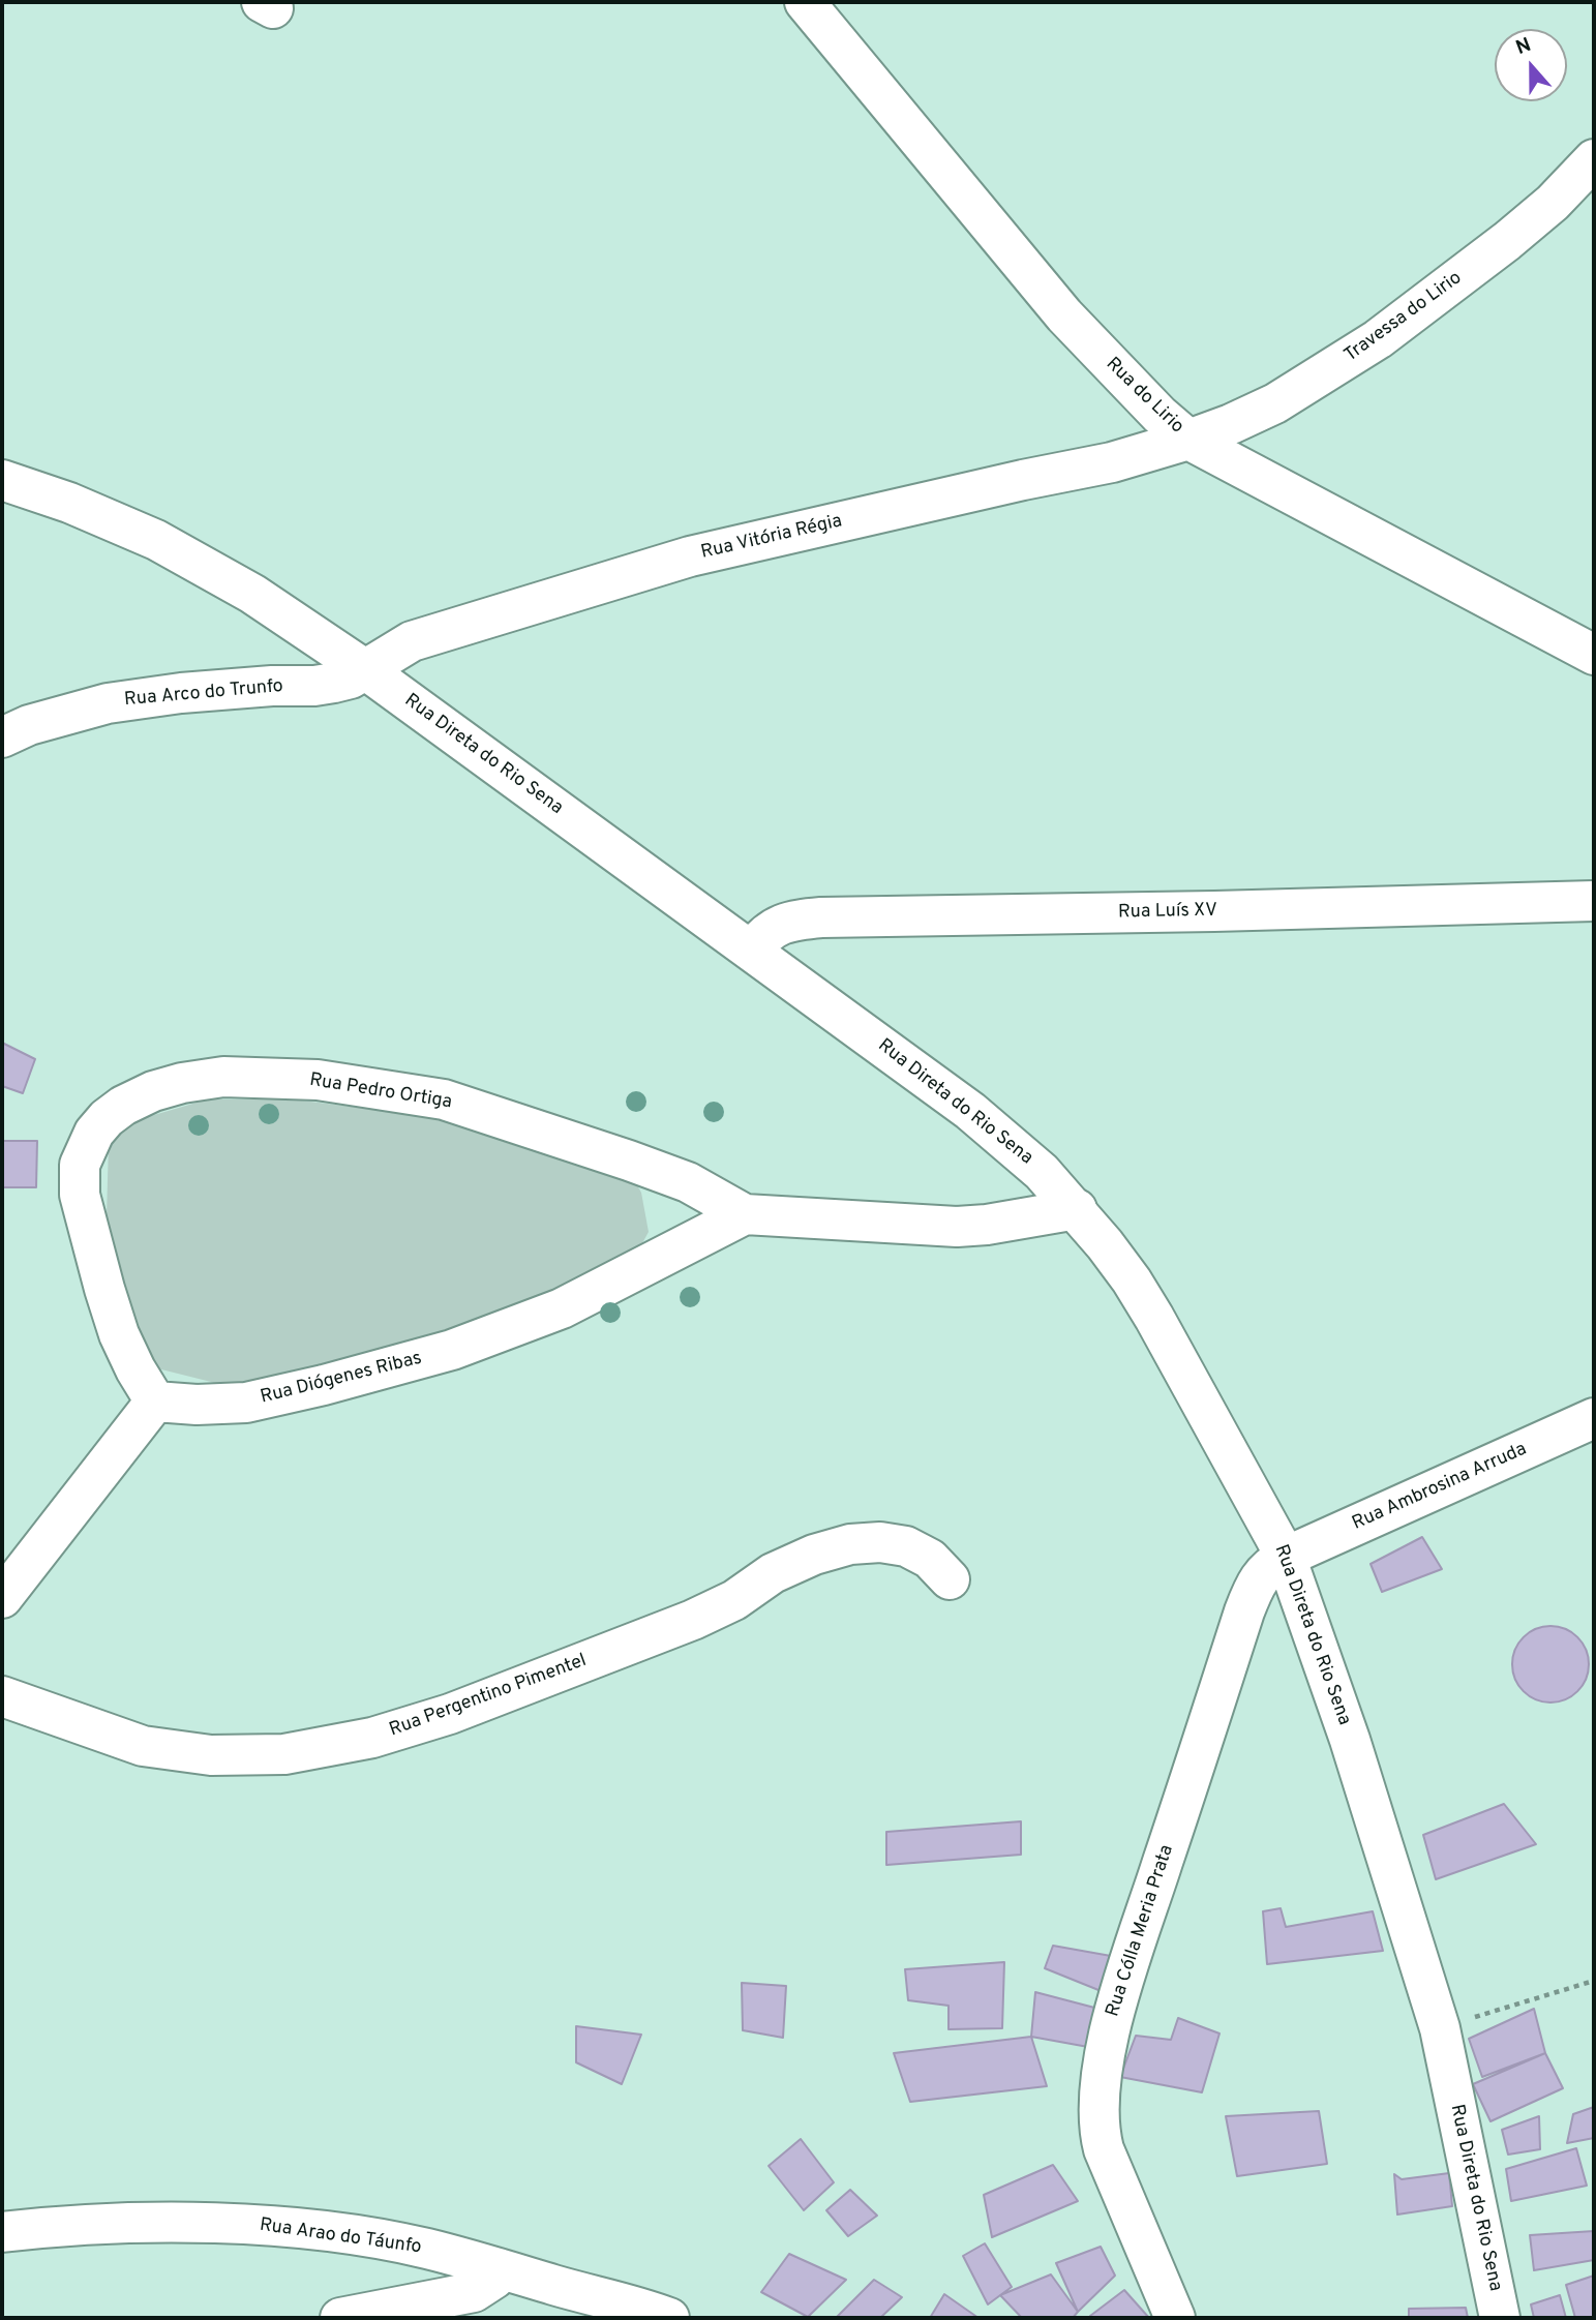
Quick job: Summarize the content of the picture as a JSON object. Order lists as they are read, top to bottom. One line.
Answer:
{"streets":{"street":["Travessa do Lirio","Rua do Lirio","Rua Vitória Régia","Rua Arco do Trunfo","Rua Direta do Rio Sena","Rua Luís XV","Rua Pedro Ortiga","Rua Diógenes Ribas","Rua Ambrosina Arruda","Rua Pergentino Pimentel","Rua Cólla Meria Prata","Rua Arao do Táunfo"]},"crossings":[["Travessa do Lirio","Rua do Lirio"],["Travessa do Lirio","Rua Vitória Régia"],["Rua do Lirio","Rua Vitória Régia"],["Rua Vitória Régia","Rua Arco do Trunfo"],["Rua Vitória Régia","Rua Direta do Rio Sena"],["Rua Arco do Trunfo","Rua Direta do Rio Sena"],["Rua Direta do Rio Sena","Rua Luís XV"],["Rua Direta do Rio Sena","Rua Pedro Ortiga"],["Rua Direta do Rio Sena","Rua Ambrosina Arruda"],["Rua Direta do Rio Sena","Rua Cólla Meria Prata"],["Rua Pedro Ortiga","Rua Diógenes Ribas"],["Rua Ambrosina Arruda","Rua Cólla Meria Prata"]],"north":"top"}
